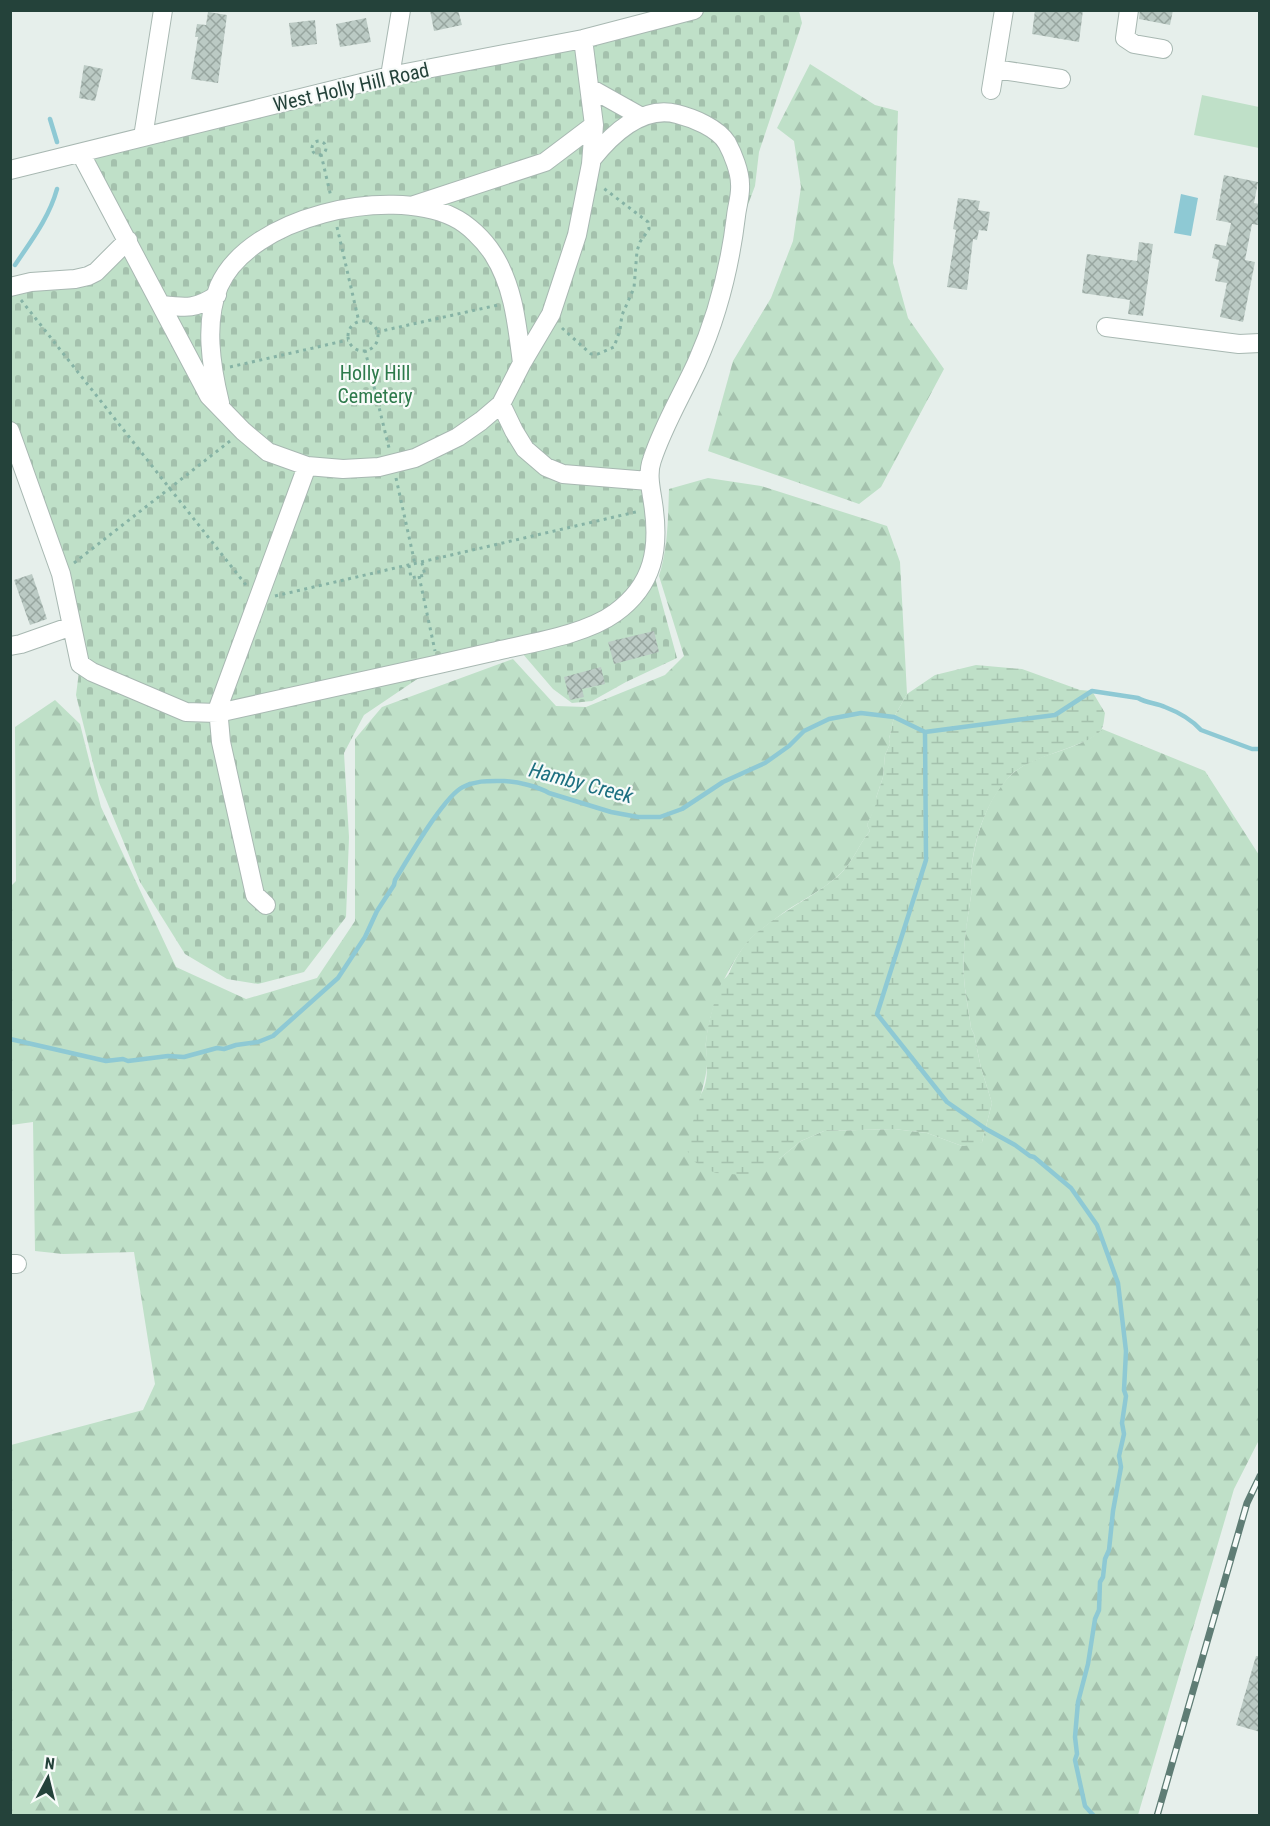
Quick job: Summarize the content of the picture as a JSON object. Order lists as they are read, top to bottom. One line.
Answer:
{"streets":{"street":["West Holly Hill Road"]},"water":["Hamby Creek"],"parks":["Holly Hill Cemetery"],"north":"top"}
